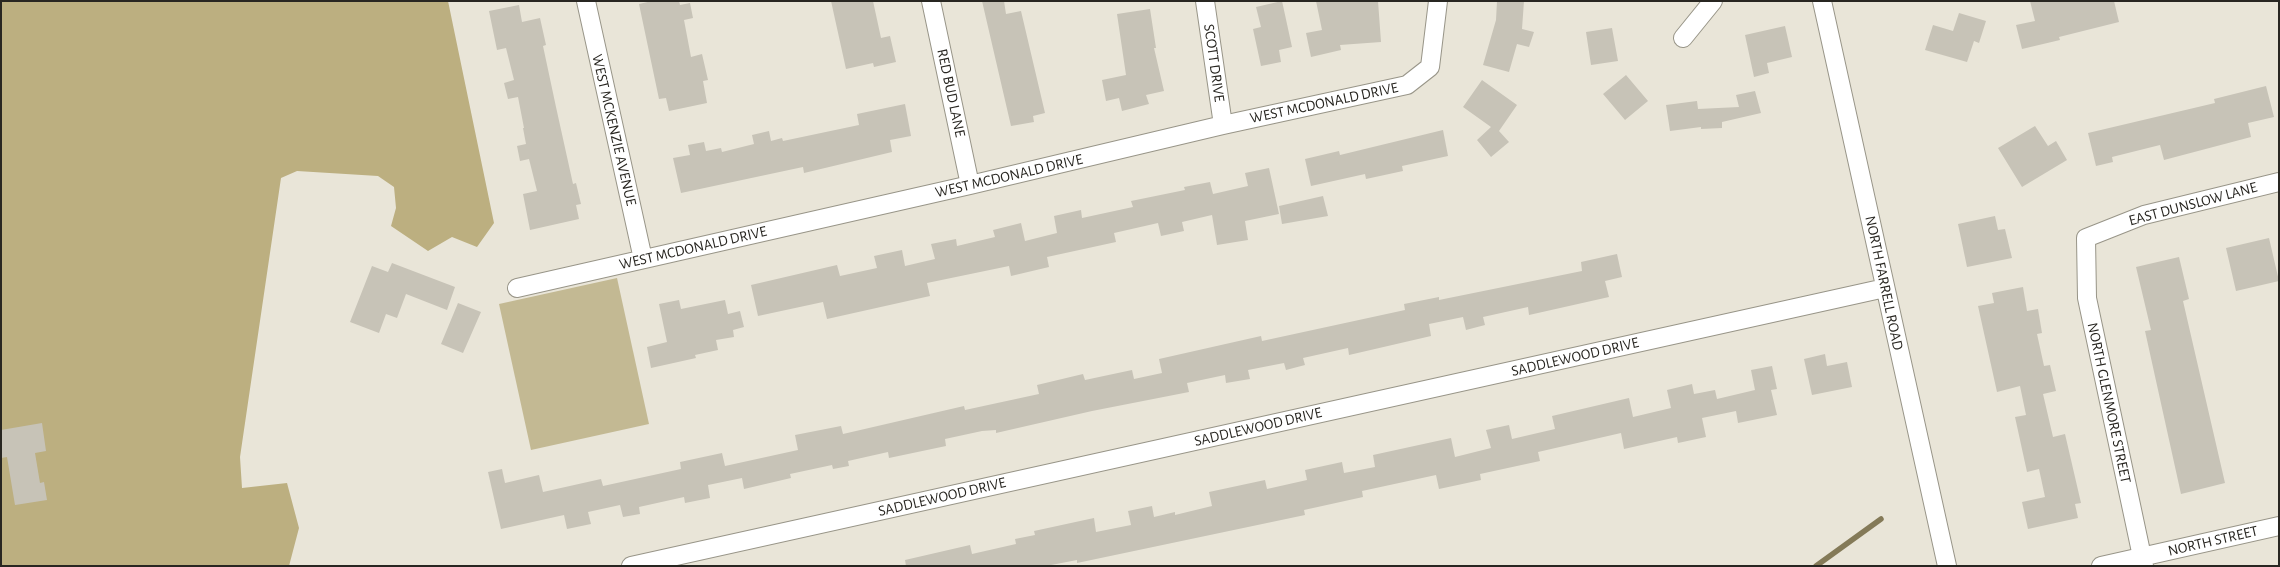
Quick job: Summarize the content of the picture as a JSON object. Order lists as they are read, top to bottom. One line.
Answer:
{"streets":{"street":["SCOTT DRIVE","RED BUD LANE","WEST MCDONALD DRIVE","WEST MCKENZIE AVENUE","EAST DUNSLOW LANE","NORTH FARRELL ROAD","SADDLEWOOD DRIVE","NORTH GLENMORE STREET","NORTH STREET"]},"crossings":[["SCOTT DRIVE","WEST MCDONALD DRIVE"],["RED BUD LANE","WEST MCDONALD DRIVE"],["WEST MCDONALD DRIVE","WEST MCKENZIE AVENUE"],["EAST DUNSLOW LANE","NORTH GLENMORE STREET"],["NORTH FARRELL ROAD","SADDLEWOOD DRIVE"],["NORTH GLENMORE STREET","NORTH STREET"]]}
